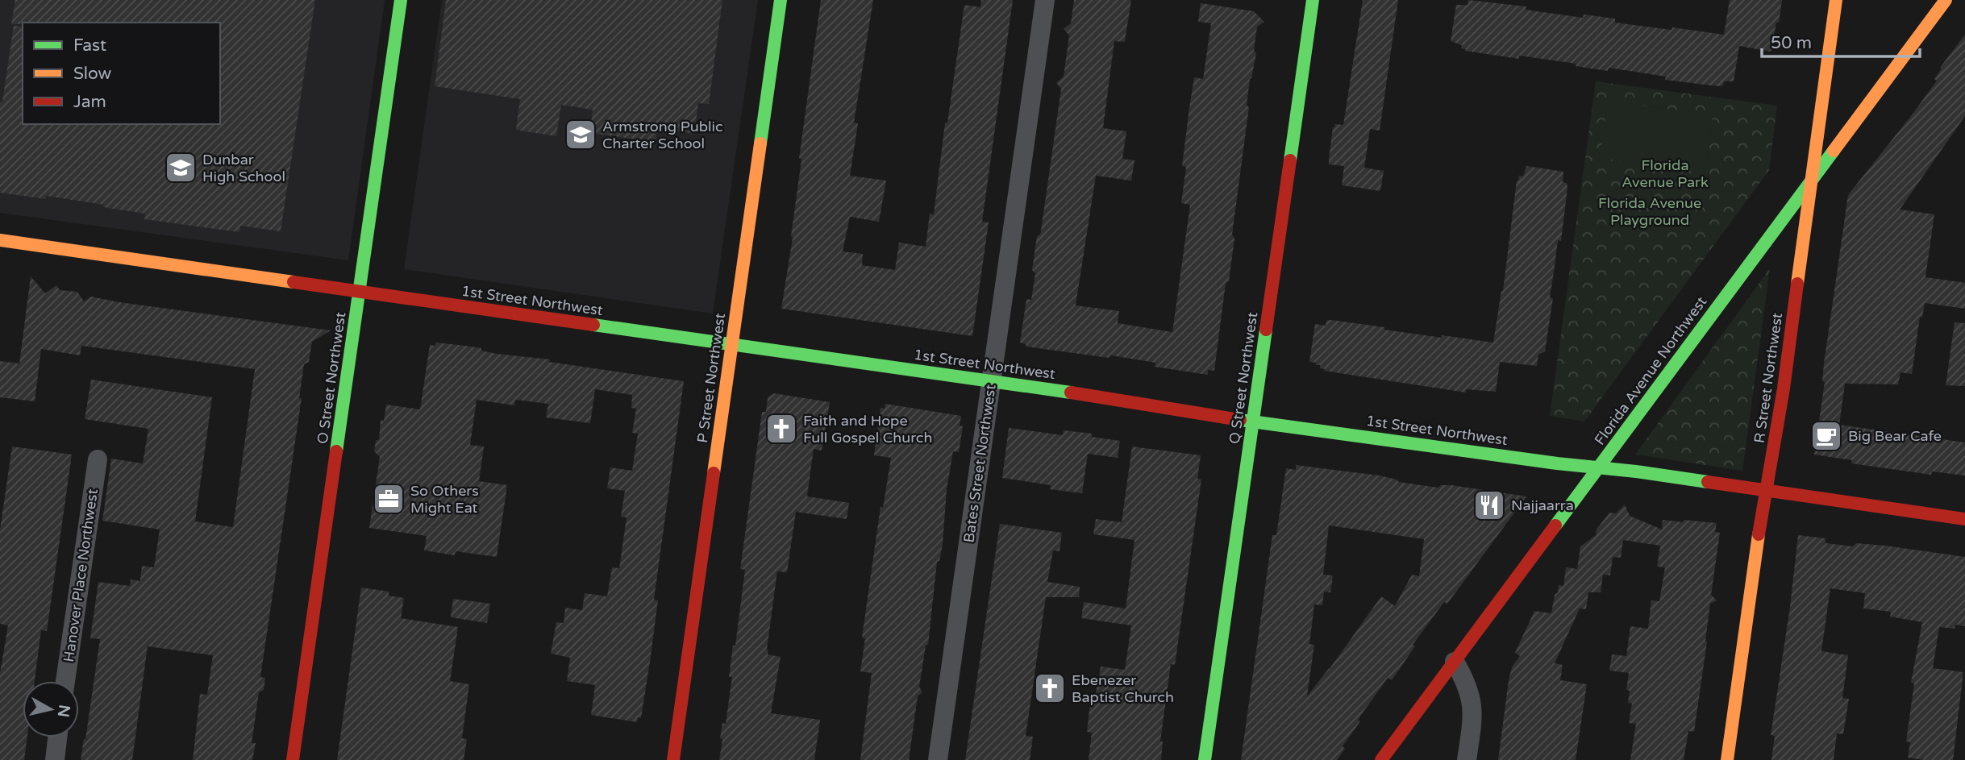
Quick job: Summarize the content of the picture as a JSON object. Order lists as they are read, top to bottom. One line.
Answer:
{"streets":{"street":["1st Street Northwest","Florida Avenue Northwest","O Street Northwest","P Street Northwest","Q Street Northwest","R Street Northwest","Bates Street Northwest","Hanover Place Northwest"]},"crossings":[["1st Street Northwest","Florida Avenue Northwest"],["1st Street Northwest","O Street Northwest"],["1st Street Northwest","P Street Northwest"],["1st Street Northwest","Q Street Northwest"],["1st Street Northwest","R Street Northwest"],["1st Street Northwest","Bates Street Northwest"],["Florida Avenue Northwest","R Street Northwest"]],"parks":["Florida Avenue Park","Florida Avenue Playground"],"places":{"school or university":["Armstrong Public Charter School","Dunbar High School"],"church":["Faith and Hope Full Gospel Church","Ebenezer Baptist Church"],"cafe":["Big Bear Cafe"],"office":["So Others Might Eat"],"restaurant":["Najjaarra"]},"legend":["Fast","Slow","Jam"],"scale_bar":"50 m","north":"right"}
